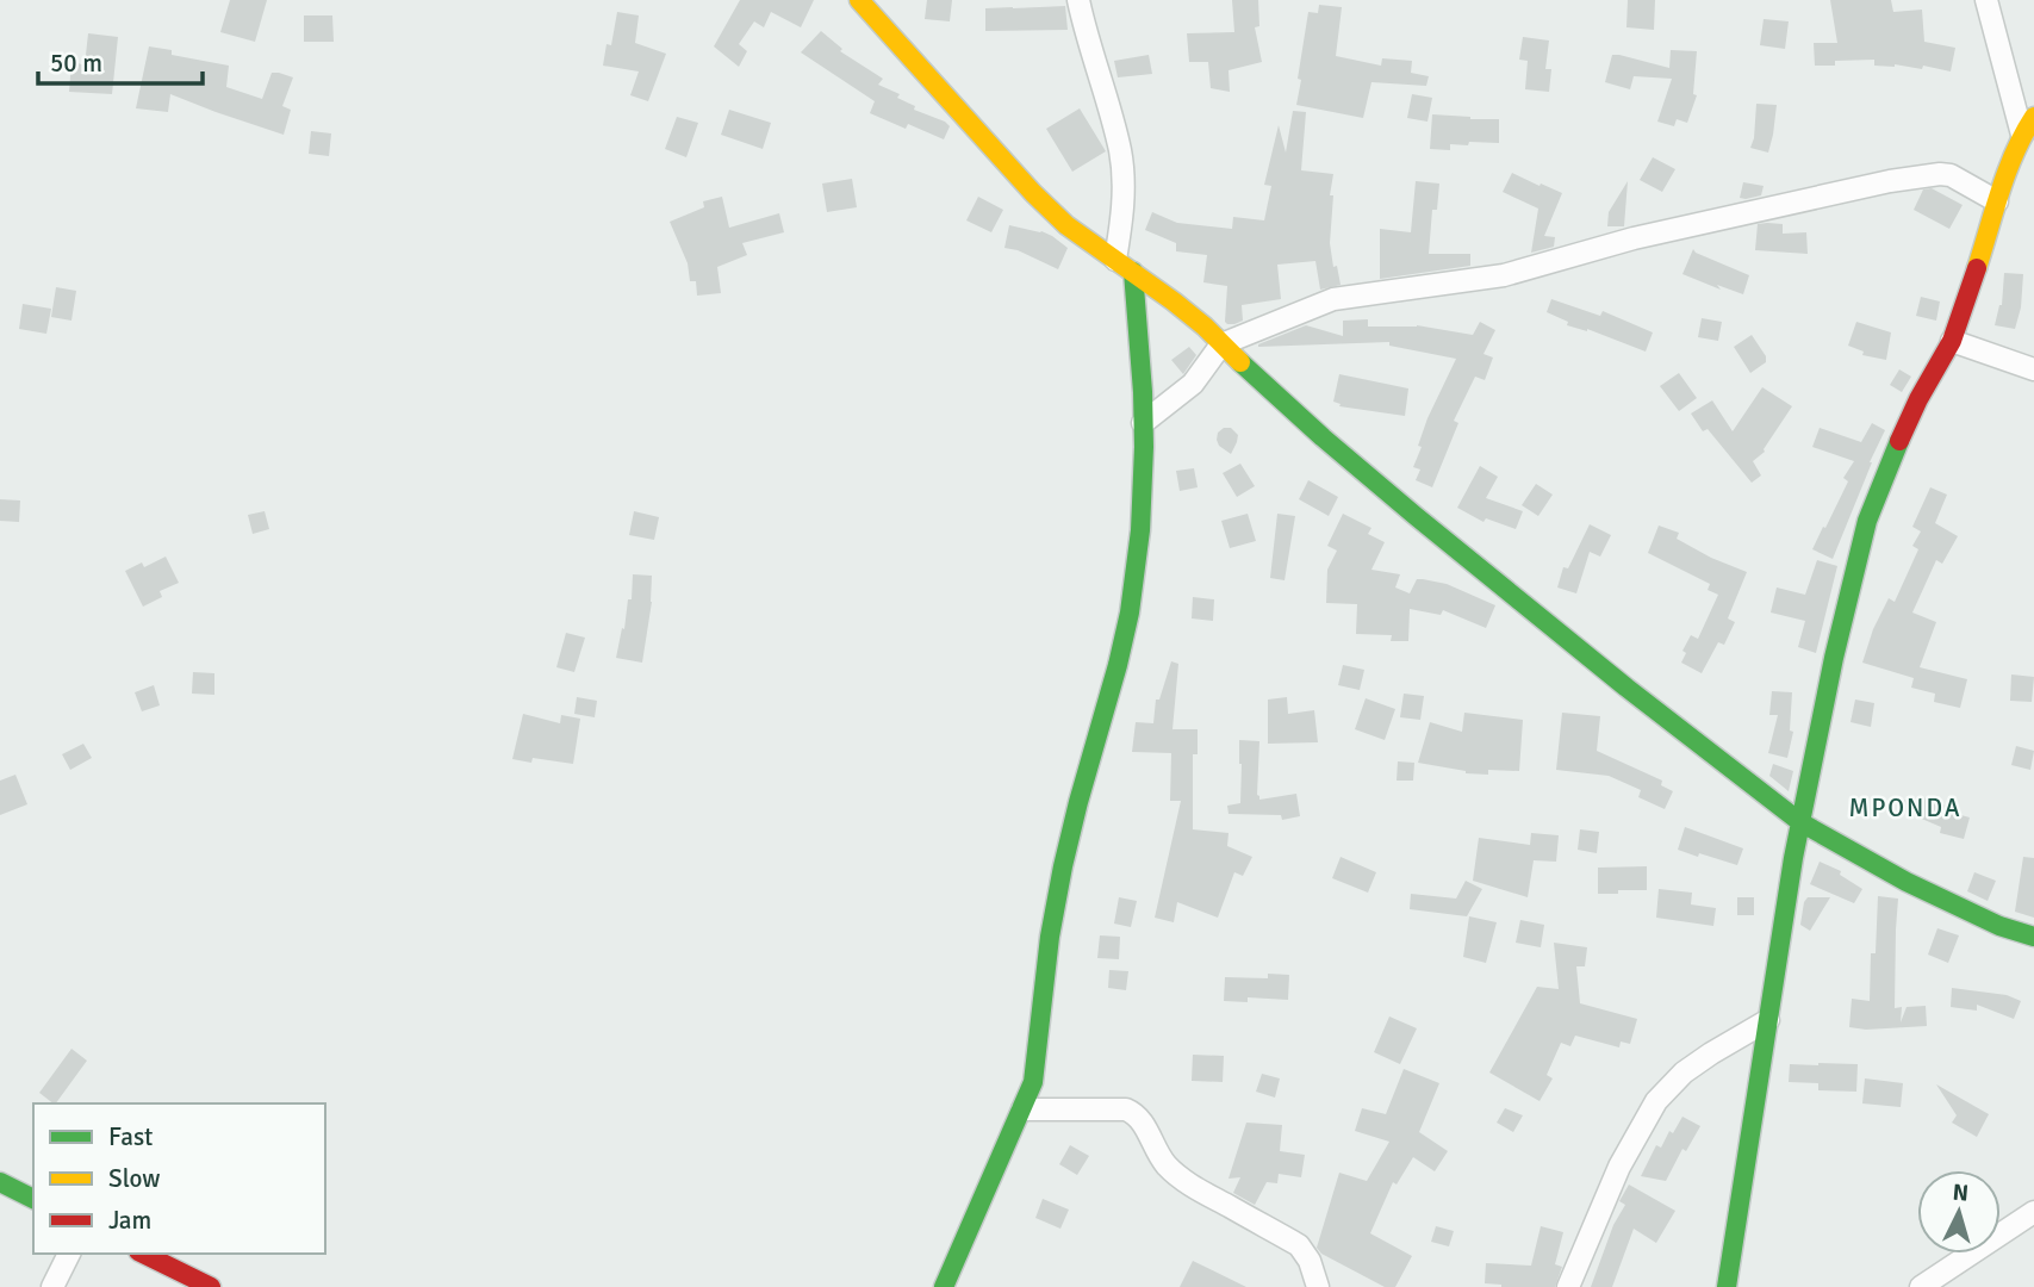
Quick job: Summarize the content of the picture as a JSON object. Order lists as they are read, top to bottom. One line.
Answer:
{"districts":["MPONDA"],"legend":["Fast","Slow","Jam"],"scale_bar":"50 m","north":"top"}
